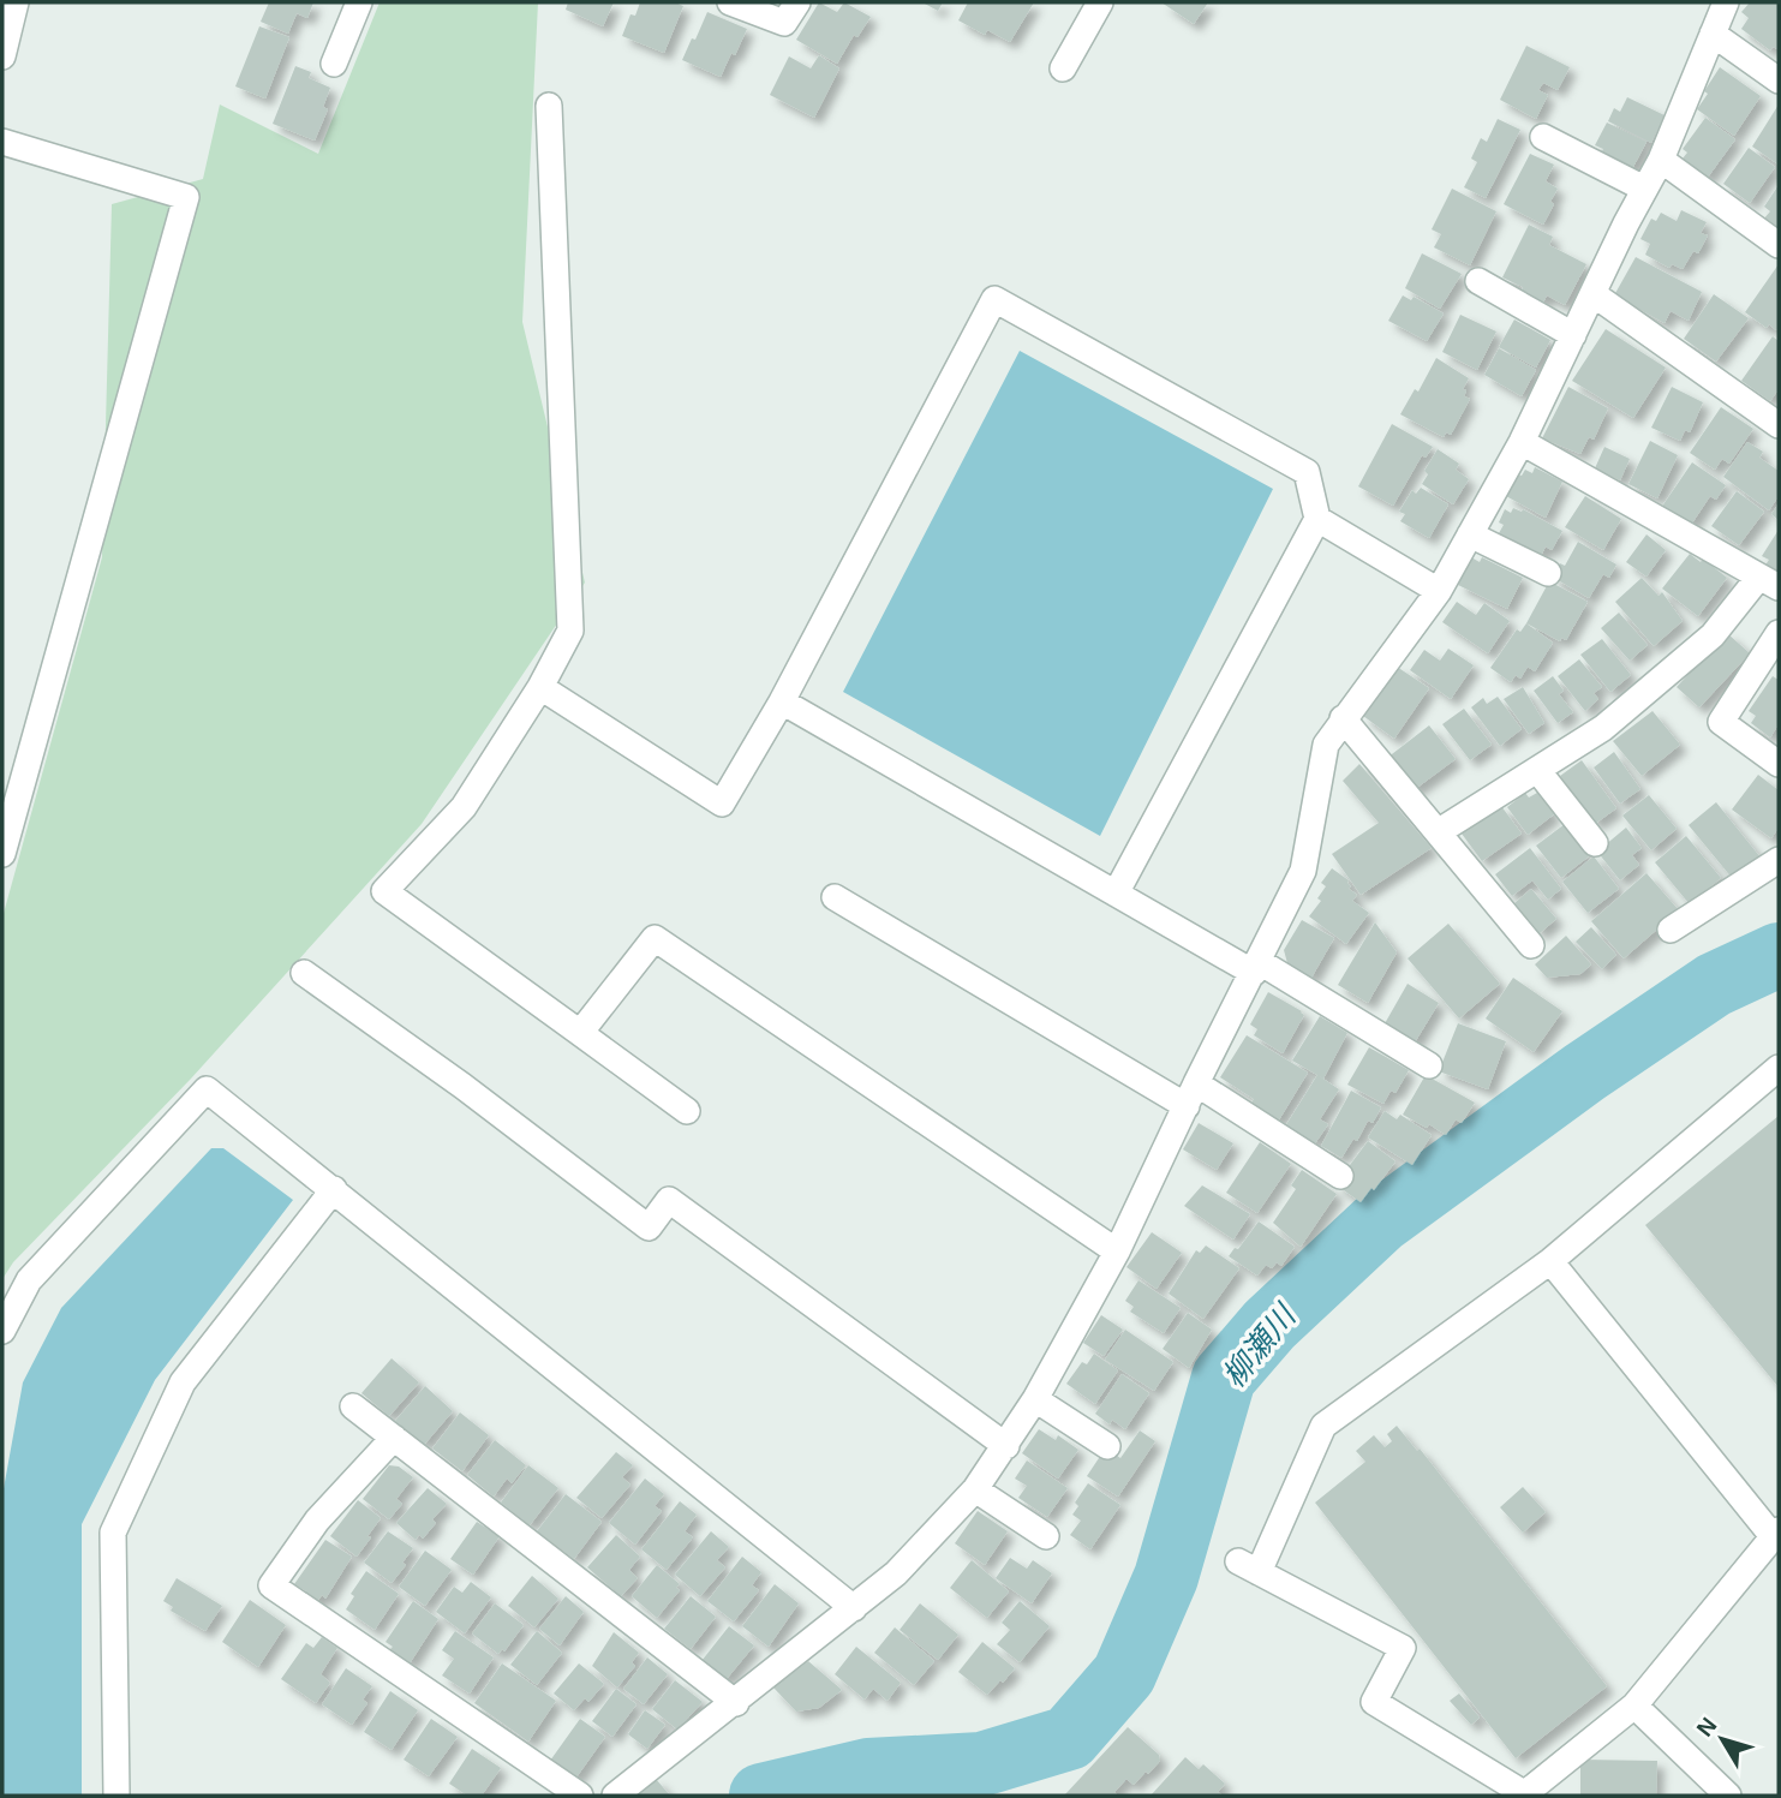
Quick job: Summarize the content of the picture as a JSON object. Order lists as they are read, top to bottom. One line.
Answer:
{"water":["柳瀬川"],"north":"top left"}
